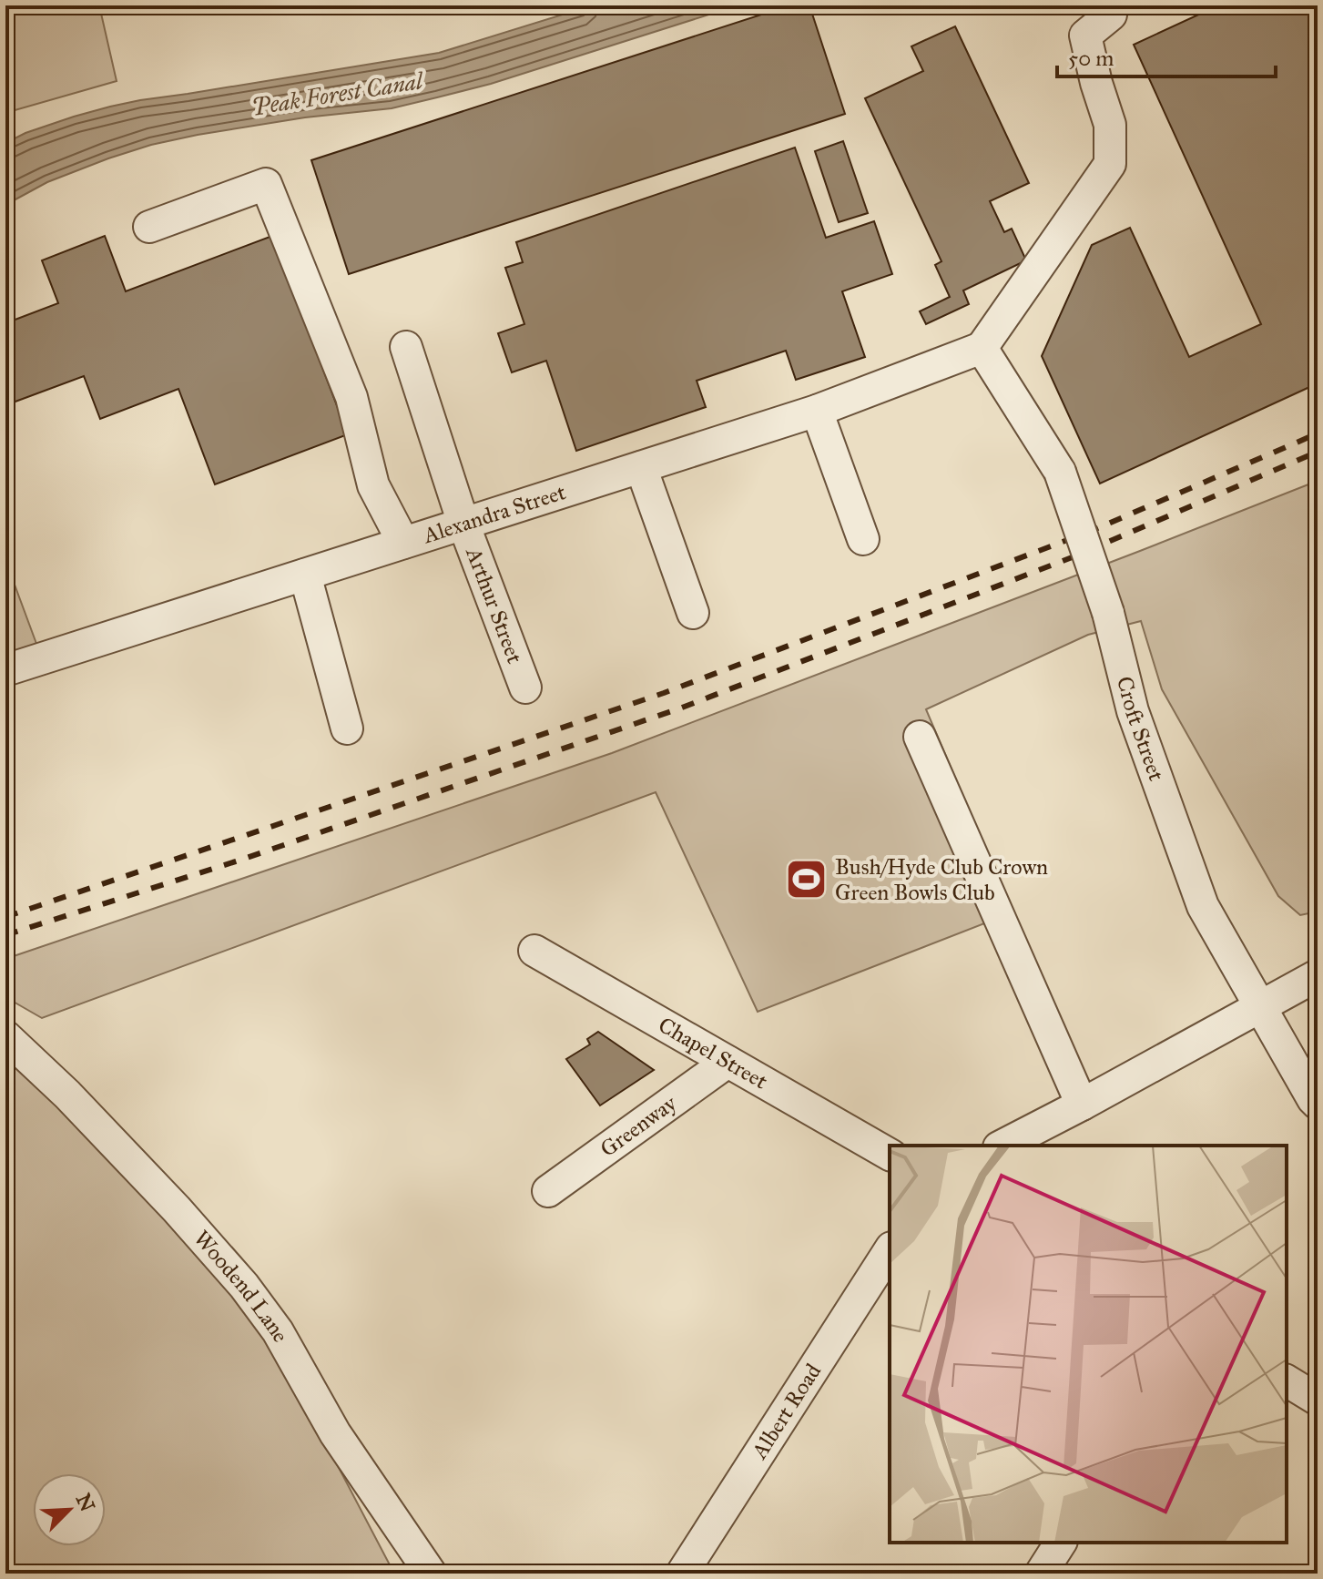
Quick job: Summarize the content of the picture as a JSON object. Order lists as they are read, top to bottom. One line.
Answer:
{"streets":{"street":["Alexandra Street","Arthur Street","Croft Street","Chapel Street","Greenway","Woodend Lane","Albert Road"]},"crossings":[["Alexandra Street","Arthur Street"],["Alexandra Street","Croft Street"],["Chapel Street","Greenway"]],"water":["Peak Forest Canal"],"places":{"sports":["Bush/Hyde Club Crown Green Bowls Club"]},"scale_bar":"50 m","north":"top right"}
